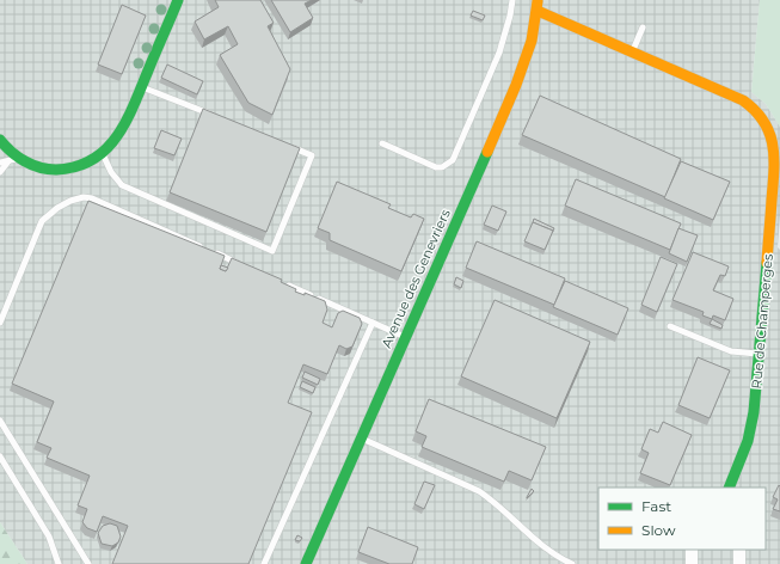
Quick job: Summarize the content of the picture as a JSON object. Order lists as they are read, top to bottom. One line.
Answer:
{"streets":{"street":["Avenue des Genevriers","Rue de Champerges"]},"crossings":[["Avenue des Genevriers","Rue de Champerges"]],"legend":["Fast","Slow"]}
